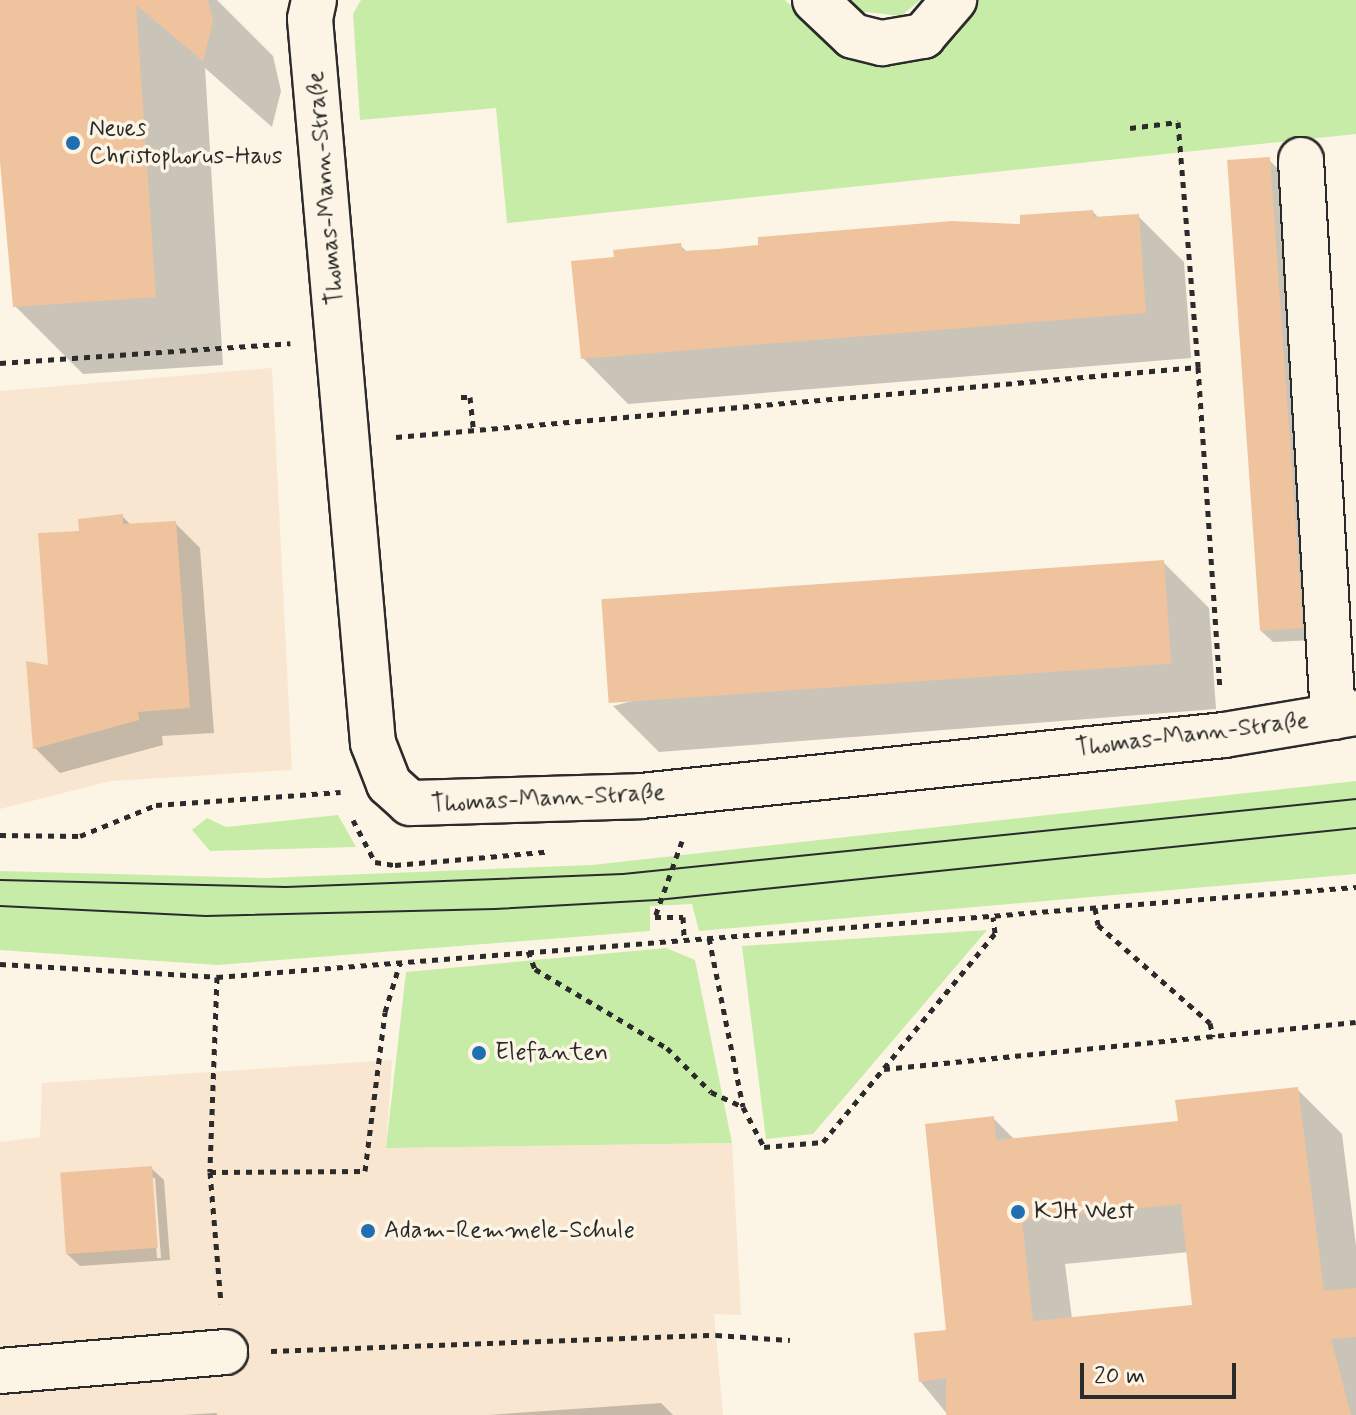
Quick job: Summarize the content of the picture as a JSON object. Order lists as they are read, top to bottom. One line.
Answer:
{"streets":{"street":["Thomas-Mann-Straße"]},"places":["Neues Christophorus-Haus","Elefanten","KJH West","Adam-Remmele-Schule"],"scale_bar":"20 m"}
